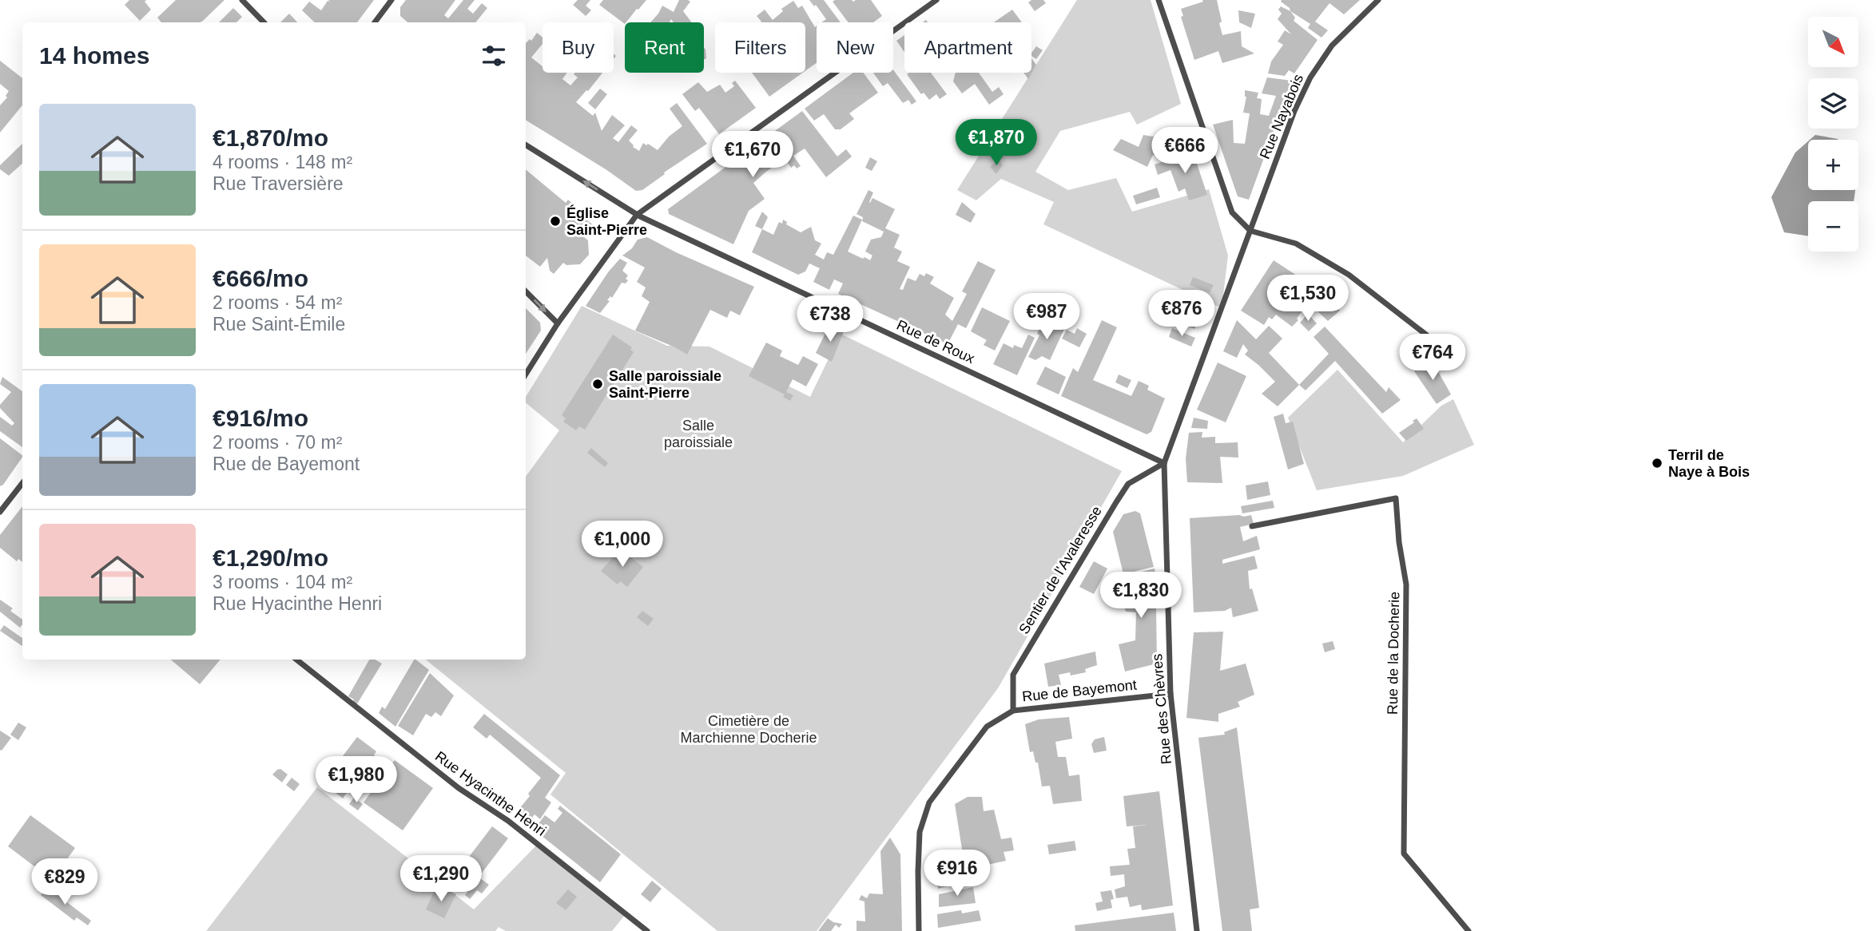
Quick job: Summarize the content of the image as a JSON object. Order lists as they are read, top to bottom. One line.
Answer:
{"streets":{"street":["Rue Nayabois","Rue de Roux","Sentier de l'Avaleresse","Rue de la Docherie","Rue de Bayemont","Rue des Chèvres","Rue Hyacinthe Henri"]},"crossings":[["Rue Nayabois","Rue des Chèvres"],["Rue de Roux","Sentier de l'Avaleresse"],["Rue de Roux","Rue des Chèvres"],["Sentier de l'Avaleresse","Rue de Bayemont"],["Sentier de l'Avaleresse","Rue des Chèvres"],["Rue de Bayemont","Rue des Chèvres"]],"parks":["Salle paroissiale","Cimetière de Marchienne Docherie"],"places":["Église Saint-Pierre","Salle paroissiale Saint-Pierre","Terril de Naye à Bois"],"north":"bottom right","page":{"map_buttons":["+","−"],"chip":["Buy","Rent","Filters","New","Apartment"],"heading":"14 homes","list":[{"name":"€1,870/mo","note":"4 rooms · 148 m² · Rue Traversière"},{"name":"€666/mo","note":"2 rooms · 54 m² · Rue Saint-Émile"},{"name":"€916/mo","note":"2 rooms · 70 m² · Rue de Bayemont"},{"name":"€1,290/mo","note":"3 rooms · 104 m² · Rue Hyacinthe Henri"}],"price":["€1,870","€666","€1,670","€1,530","€876","€987","€738","€764","€1,000","€1,830","€1,980","€916","€1,290","€829"]}}
